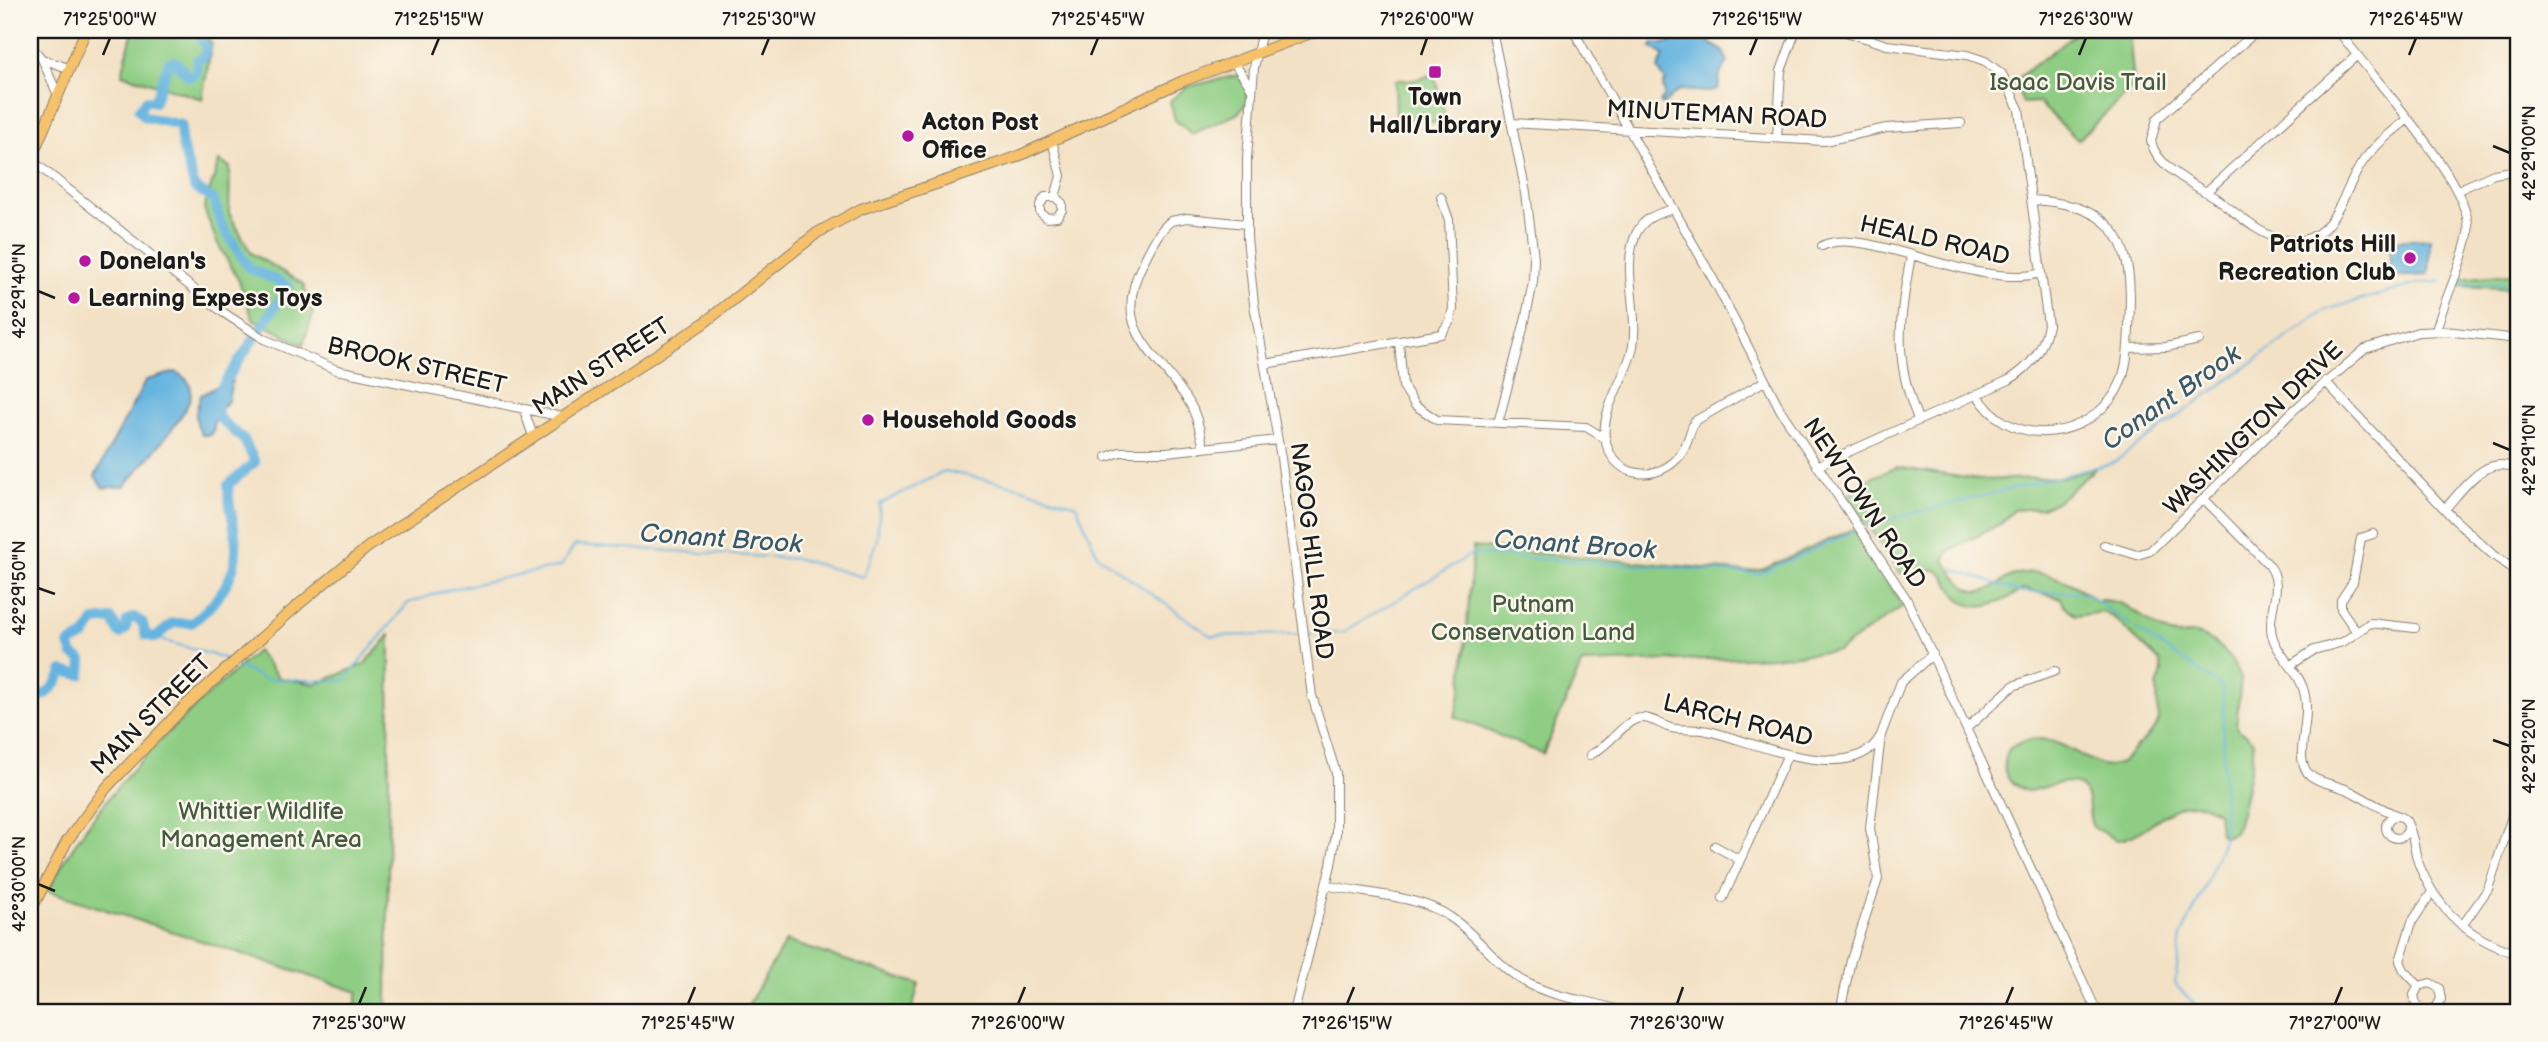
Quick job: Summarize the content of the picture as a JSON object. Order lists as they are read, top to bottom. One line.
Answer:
{"streets":{"main road":["MAIN STREET"],"street":["MINUTEMAN ROAD","HEALD ROAD","BROOK STREET","WASHINGTON DRIVE","NEWTOWN ROAD","NAGOG HILL ROAD","LARCH ROAD"]},"crossings":[["MINUTEMAN ROAD","NEWTOWN ROAD"],["BROOK STREET","MAIN STREET"],["MAIN STREET","NAGOG HILL ROAD"]],"water":["Conant Brook"],"parks":["Isaac Davis Trail","Putnam Conservation Land","Whittier Wildlife Management Area"],"places":{"transit":["Town Hall/Library"],"other":["Acton Post Office","Patriots Hill Recreation Club","Donelan's","Learning Expess Toys","Household Goods"]},"coordinates":["71°25'00\"W","71°25'15\"W","71°25'30\"W","71°25'45\"W","71°26'00\"W","71°26'15\"W","71°26'30\"W","71°26'45\"W","42°29'00\"N","42°29'40\"N","42°29'10\"N","42°29'50\"N","42°29'20\"N","42°30'00\"N","71°27'00\"W"]}
